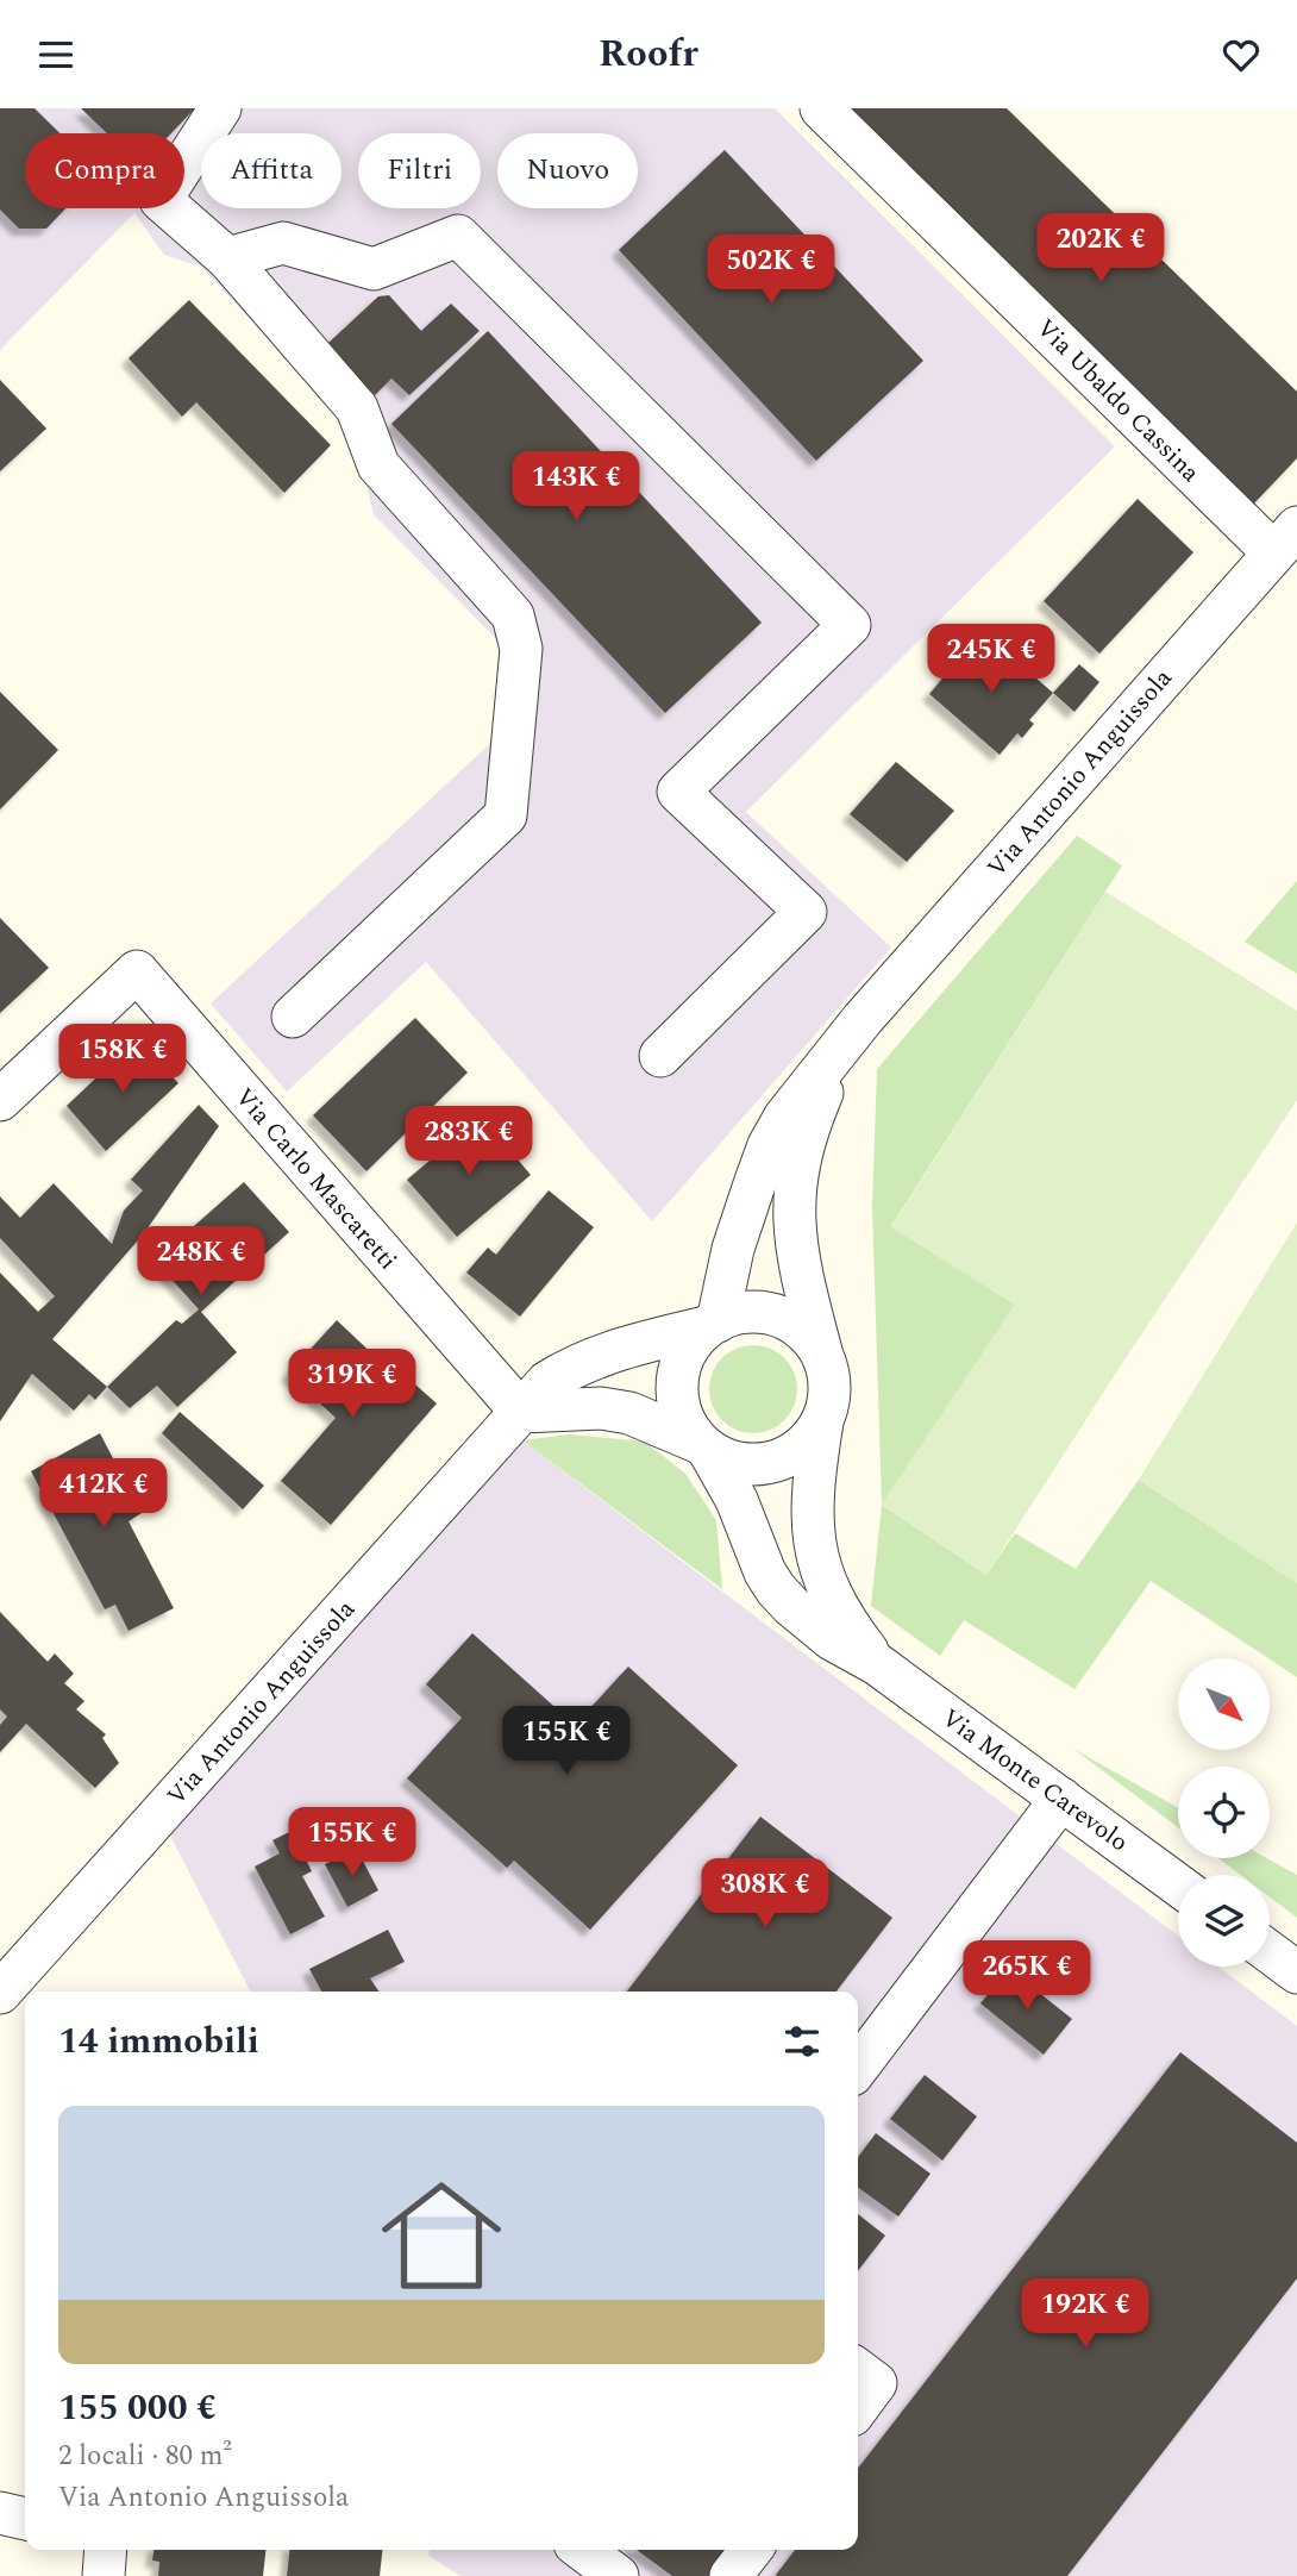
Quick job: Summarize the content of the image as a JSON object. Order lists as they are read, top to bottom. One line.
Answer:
{"streets":{"street":["Via Ubaldo Cassina","Via Antonio Anguissola","Via Carlo Mascaretti","Via Monte Carevolo"]},"crossings":[["Via Ubaldo Cassina","Via Antonio Anguissola"],["Via Antonio Anguissola","Via Carlo Mascaretti"],["Via Antonio Anguissola","Via Monte Carevolo"]],"north":"bottom right","page":{"header":"Roofr","chip":["Compra","Affitta","Filtri","Nuovo"],"price":["202K €","502K €","143K €","245K €","158K €","283K €","248K €","319K €","412K €","155K €","155K €","308K €","265K €","192K €"],"heading":"14 immobili","list":[{"name":"155 000 €","note":"2 locali · 80 m² · Via Antonio Anguissola"}]}}
